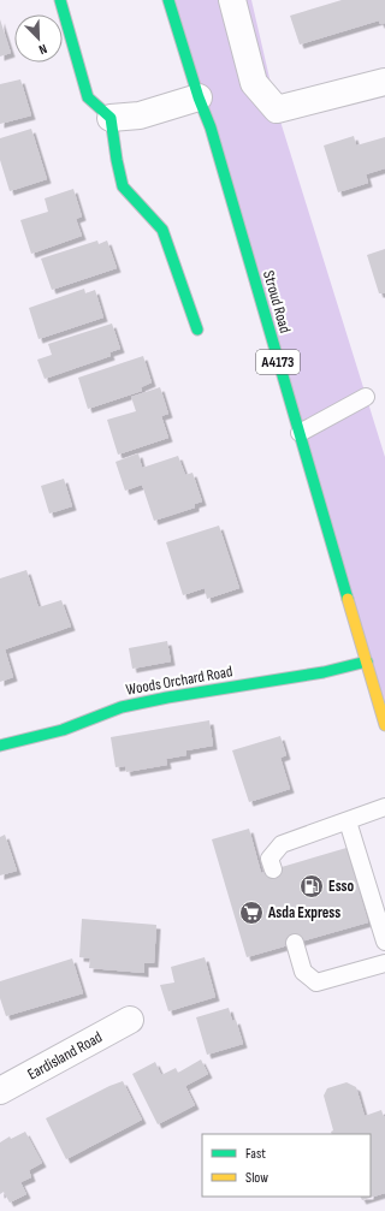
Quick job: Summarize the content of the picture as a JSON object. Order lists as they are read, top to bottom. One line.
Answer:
{"streets":{"main road":["Stroud Road","A4173","Woods Orchard Road"],"street":["Eardisland Road"]},"crossings":[["Stroud Road","Woods Orchard Road"]],"places":{"fuel station":["Esso"],"supermarket":["Asda Express"]},"legend":["Fast","Slow"],"north":"bottom right"}
